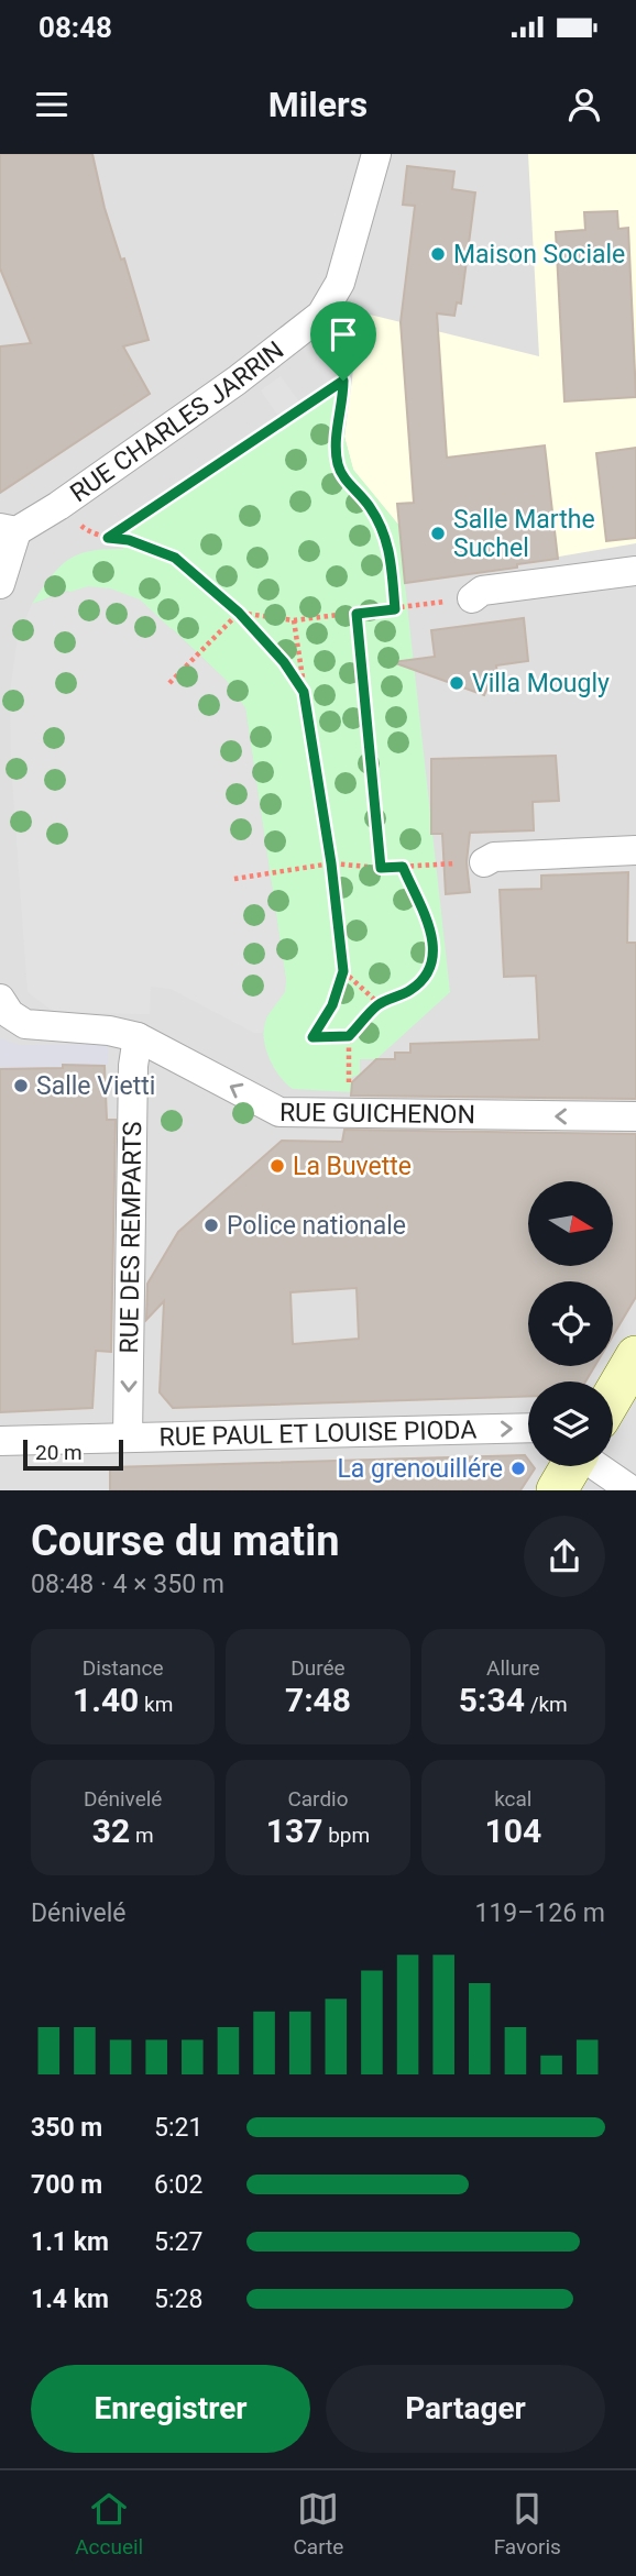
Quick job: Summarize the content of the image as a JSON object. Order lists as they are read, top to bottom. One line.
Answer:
{"streets":{"street":["RUE CHARLES JARRIN","RUE GUICHENON","RUE DES REMPARTS","RUE PAUL ET LOUISE PIODA"]},"crossings":[["RUE GUICHENON","RUE DES REMPARTS"],["RUE DES REMPARTS","RUE PAUL ET LOUISE PIODA"]],"one_way":["RUE GUICHENON","RUE DES REMPARTS","RUE PAUL ET LOUISE PIODA"],"places":["Maison Sociale","Salle Marthe Suchel","Villa Mougly","Salle Vietti","La Buvette","Police nationale","La grenouillére"],"scale_bar":"20 m","north":"right","page":{"status":"08:48","header":"Milers","scale":"20 m","heading":["Course du matin","08:48 · 4 × 350 m"],"stats":[["Distance","1.40 km"],["Durée","7:48"],["Allure","5:34 /km"],["Dénivelé","32 m"],["Cardio","137 bpm"],["kcal","104"]],"chart":["Dénivelé","119–126 m"],"list":[{"name":"350 m","note":"5:21"},{"name":"700 m","note":"6:02"},{"name":"1.1 km","note":"5:27"},{"name":"1.4 km","note":"5:28"}],"buttons":["Enregistrer","Partager"],"tabs":["Accueil","Carte","Favoris"]}}
